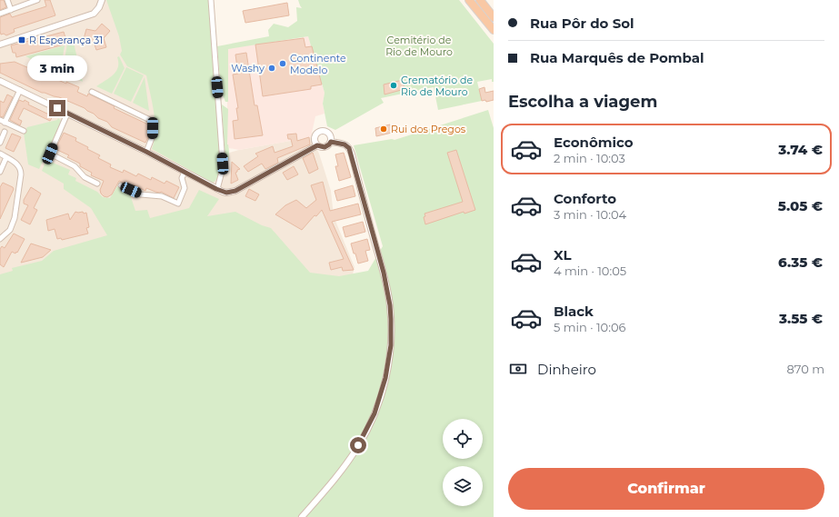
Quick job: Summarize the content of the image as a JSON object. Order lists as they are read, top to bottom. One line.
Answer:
{"parks":["Cemitério de Rio de Mouro"],"places":{"transit":["R Esperança 31"],"other":["Continente Modelo","Washy","Crematório de Rio de Mouro","Rui dos Pregos"]},"page":{"banner":["Rua Pôr do Sol","Rua Marquês de Pombal"],"bubble":"3 min","heading":"Escolha a viagem","list":[{"name":"Econômico","note":"2 min · 10:03","value":"3.74 €"},{"name":"Conforto","note":"3 min · 10:04","value":"5.05 €"},{"name":"XL","note":"4 min · 10:05","value":"6.35 €"},{"name":"Black","note":"5 min · 10:06","value":"3.55 €"}],"pay":["Dinheiro","870 m"],"buttons":"Confirmar"}}
